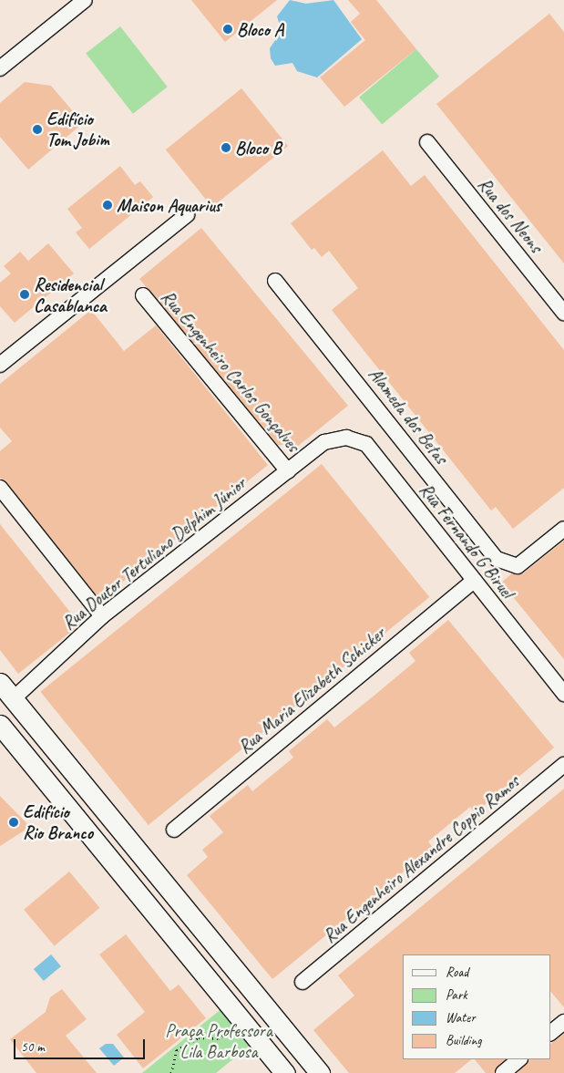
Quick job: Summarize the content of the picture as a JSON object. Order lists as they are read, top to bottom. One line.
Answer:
{"streets":{"street":["Rua dos Neons","Rua Engenheiro Carlos Gonçalves","Alameda dos Betas","Rua Fernando G Biruel","Rua Doutor Tertuliano Delphim Júnior","Rua Maria Elizabeth Schicker","Rua Engenheiro Alexandre Coppio Ramos"]},"crossings":[["Rua Engenheiro Carlos Gonçalves","Rua Doutor Tertuliano Delphim Júnior"],["Rua Fernando G Biruel","Rua Doutor Tertuliano Delphim Júnior"],["Rua Fernando G Biruel","Rua Maria Elizabeth Schicker"]],"parks":["Praça Professora Lila Barbosa"],"places":["Bloco A","Edifício Tom Jobim","Bloco B","Maison Aquarius","Residencial Casablanca","Edifício Rio Branco"],"legend":["Road","Park","Water","Building"],"scale_bar":"50 m"}
